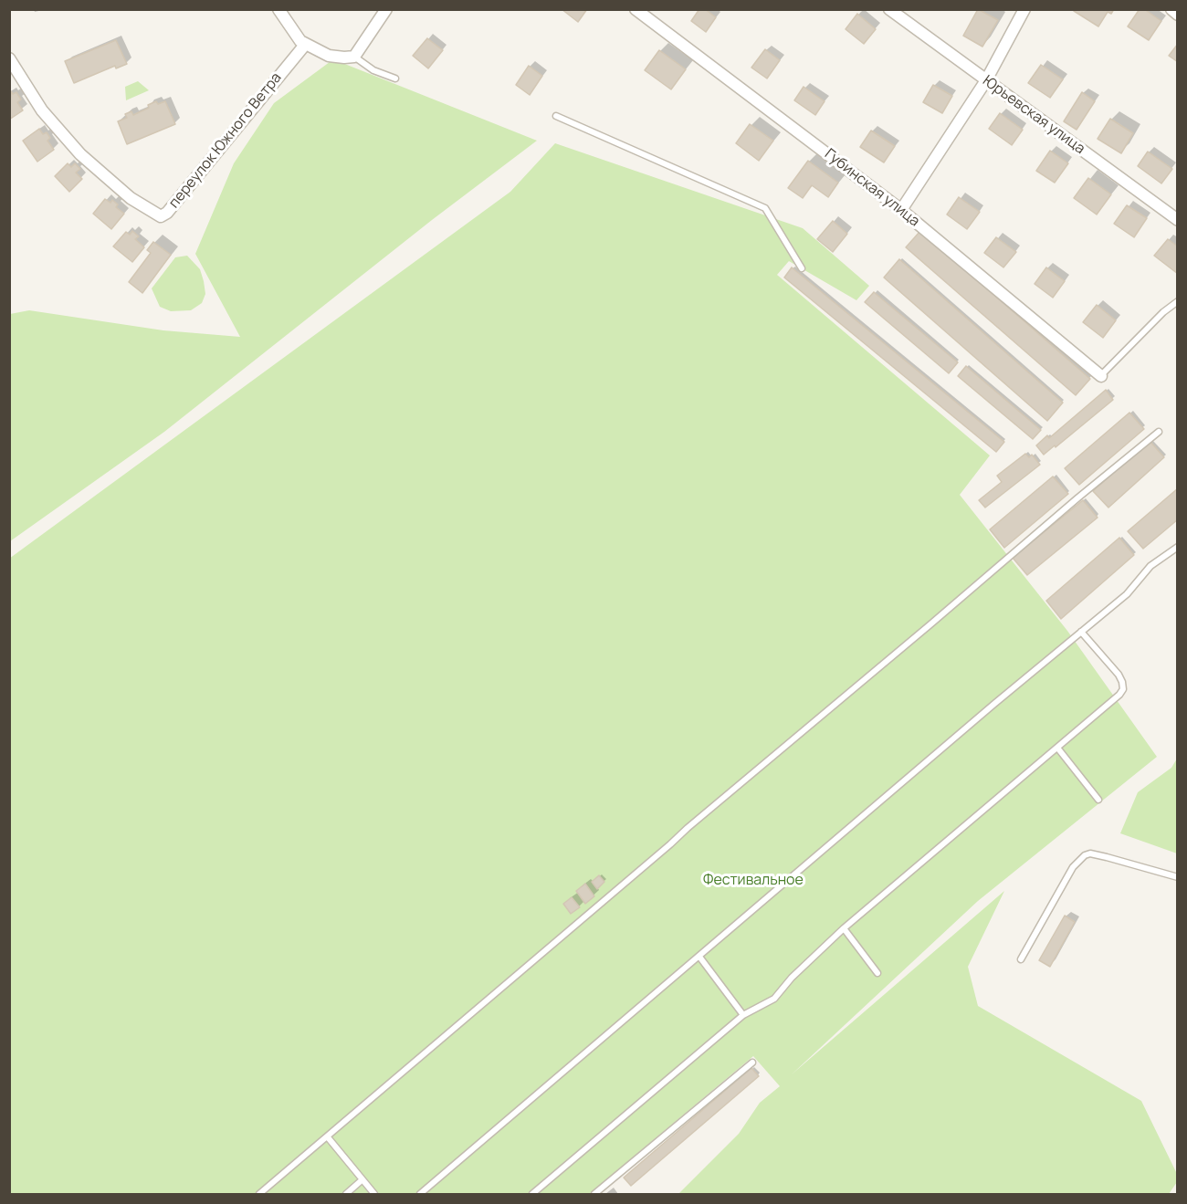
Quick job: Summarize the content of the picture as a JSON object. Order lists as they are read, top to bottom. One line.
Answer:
{"streets":{"street":["Юрьевская улица","переулок Южного Ветра","Губинская улица"]},"parks":["Фестивальное"]}
